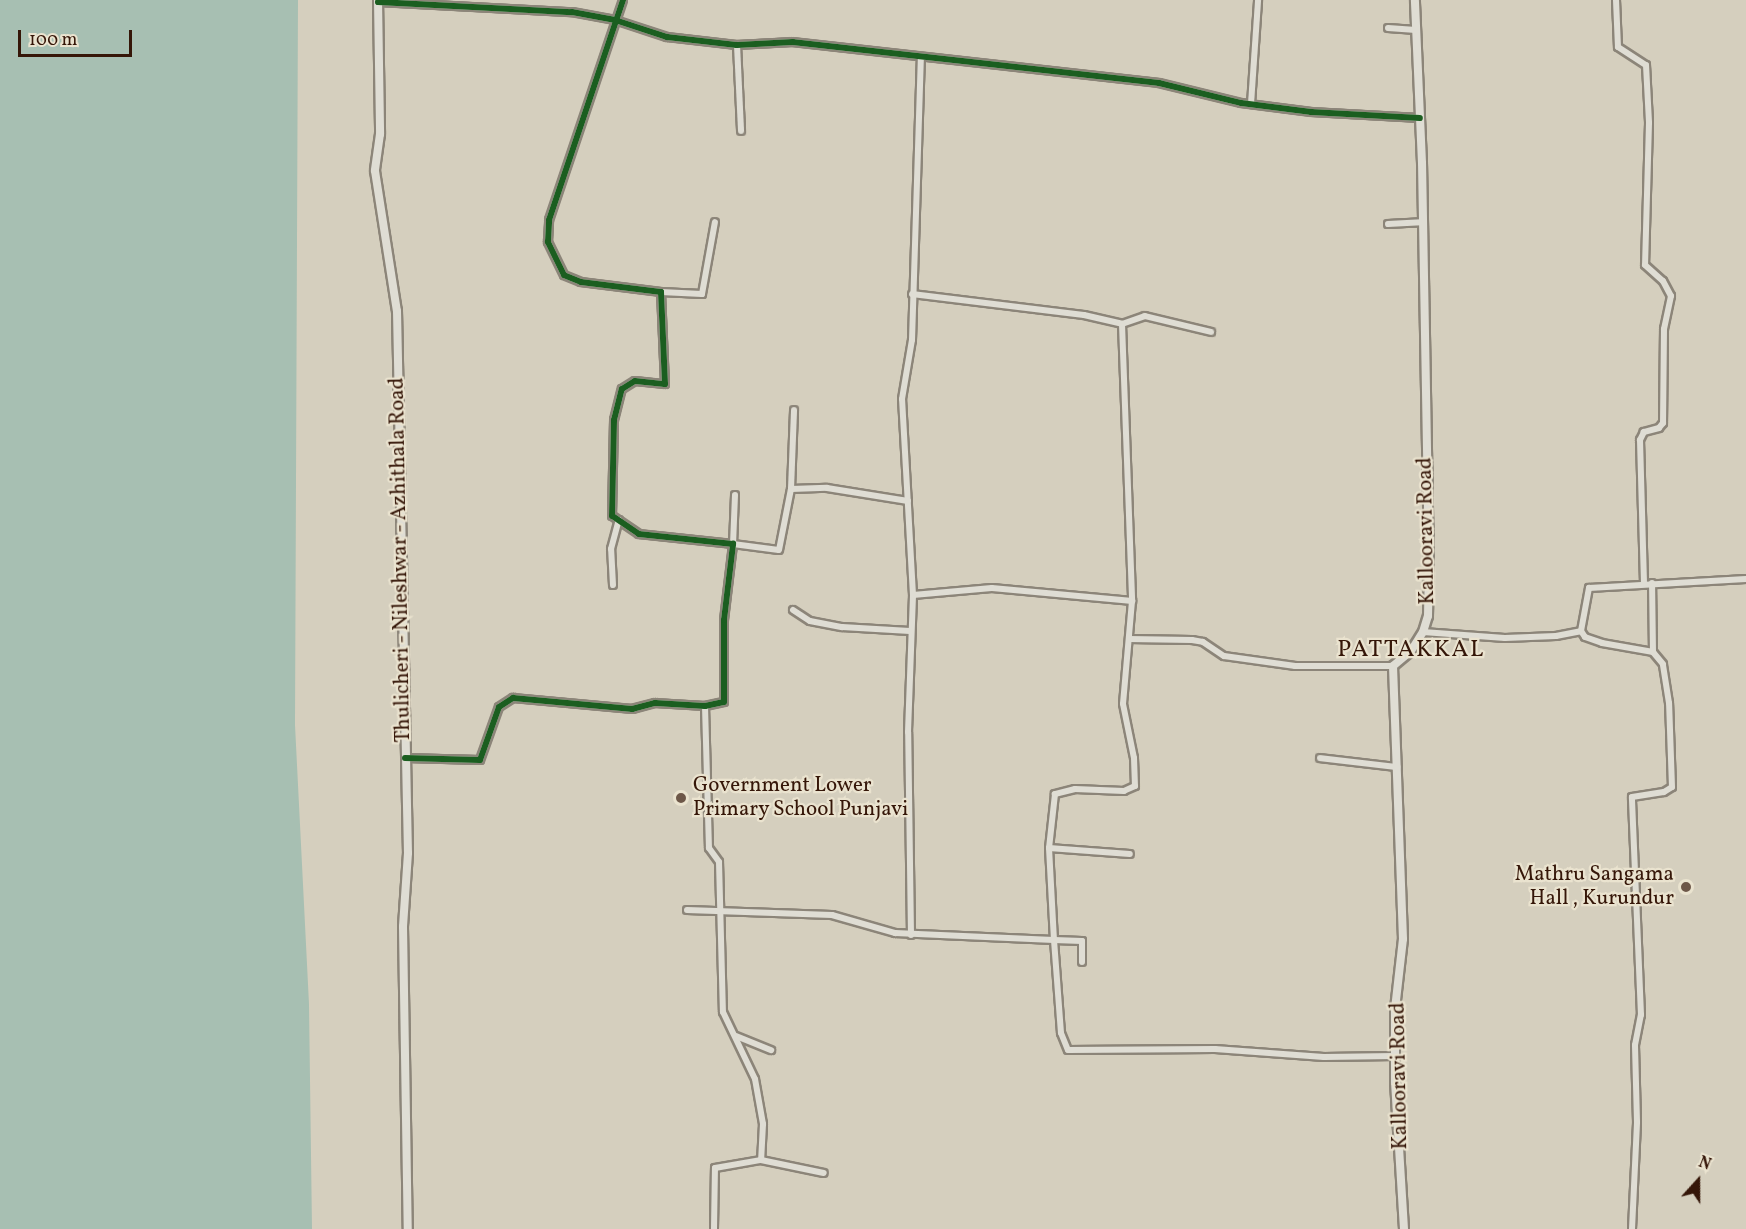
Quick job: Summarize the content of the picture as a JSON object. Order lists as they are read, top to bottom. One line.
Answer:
{"streets":{"main road":["Kallooravi Road","Thulicheri - Nileshwar - Azhithala Road"]},"districts":["PATTAKKAL"],"places":["Government Lower Primary School Punjavi","Mathru Sangama Hall , Kurundur"],"scale_bar":"100 m","north":"top"}
